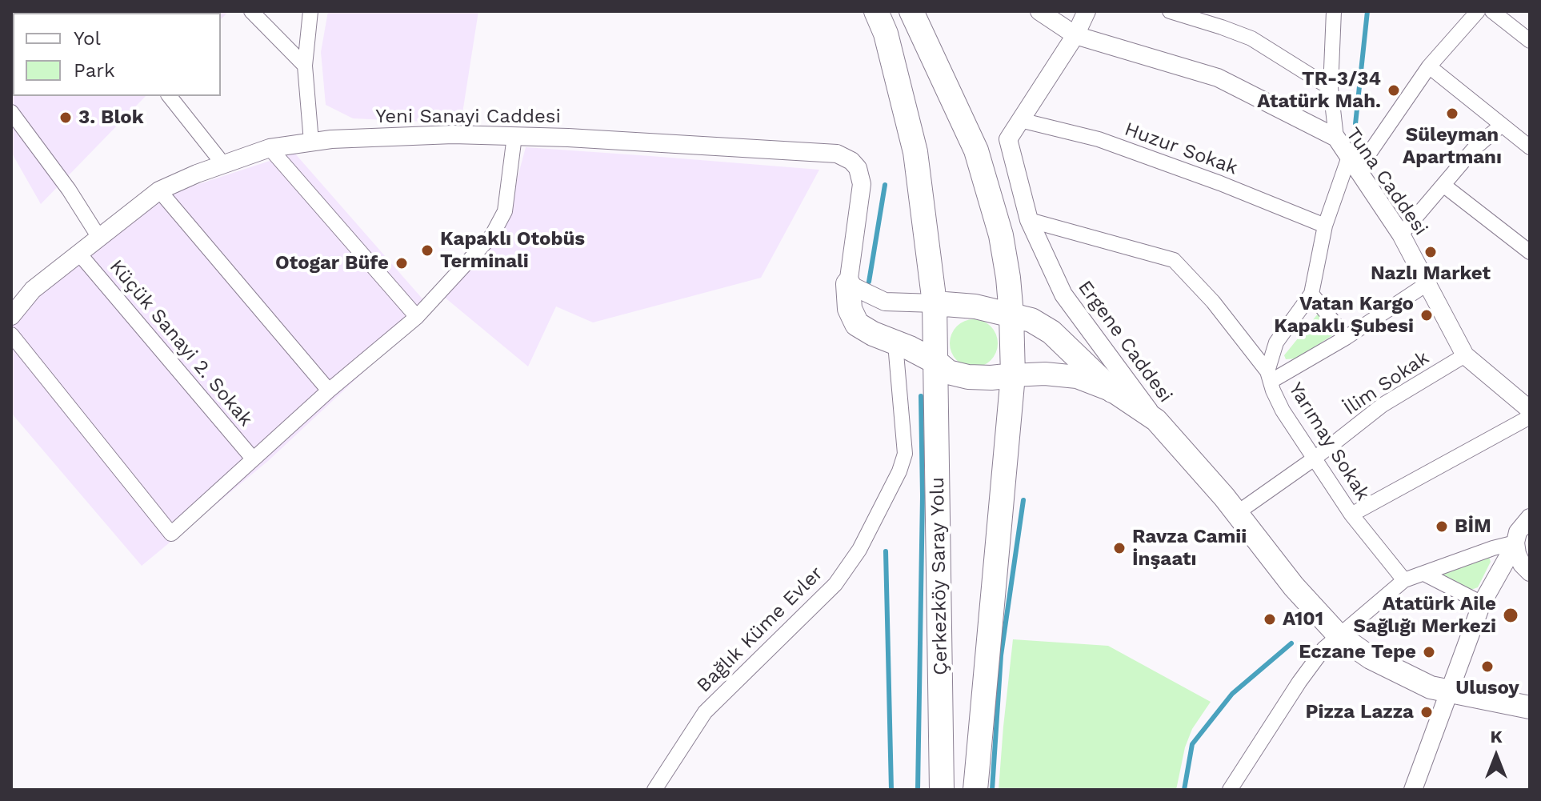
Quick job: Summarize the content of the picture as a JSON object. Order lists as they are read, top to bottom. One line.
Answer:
{"streets":{"highway":["Çerkezköy Saray Yolu"],"street":["Yeni Sanayi Caddesi","Huzur Sokak","Tuna Caddesi","Ergene Caddesi","Küçük Sanayi 2. Sokak","İlim Sokak","Yarımay Sokak","Bağlık Küme Evler"]},"crossings":[["Yeni Sanayi Caddesi","Küçük Sanayi 2. Sokak"],["Huzur Sokak","Ergene Caddesi"],["Tuna Caddesi","Ergene Caddesi"],["Tuna Caddesi","İlim Sokak"],["Ergene Caddesi","Yarımay Sokak"],["İlim Sokak","Yarımay Sokak"]],"places":["TR-3/34 Atatürk Mah.","Süleyman Apartmanı","3. Blok","Kapaklı Otobüs Terminali","Nazlı Market","Otogar Büfe","Vatan Kargo Kapaklı Şubesi","BİM","Ravza Camii İnşaatı","Atatürk Aile Sağlığı Merkezi","A101","Eczane Tepe","Ulusoy","Pizza Lazza"],"legend":["Yol","Park"],"north":"top"}
